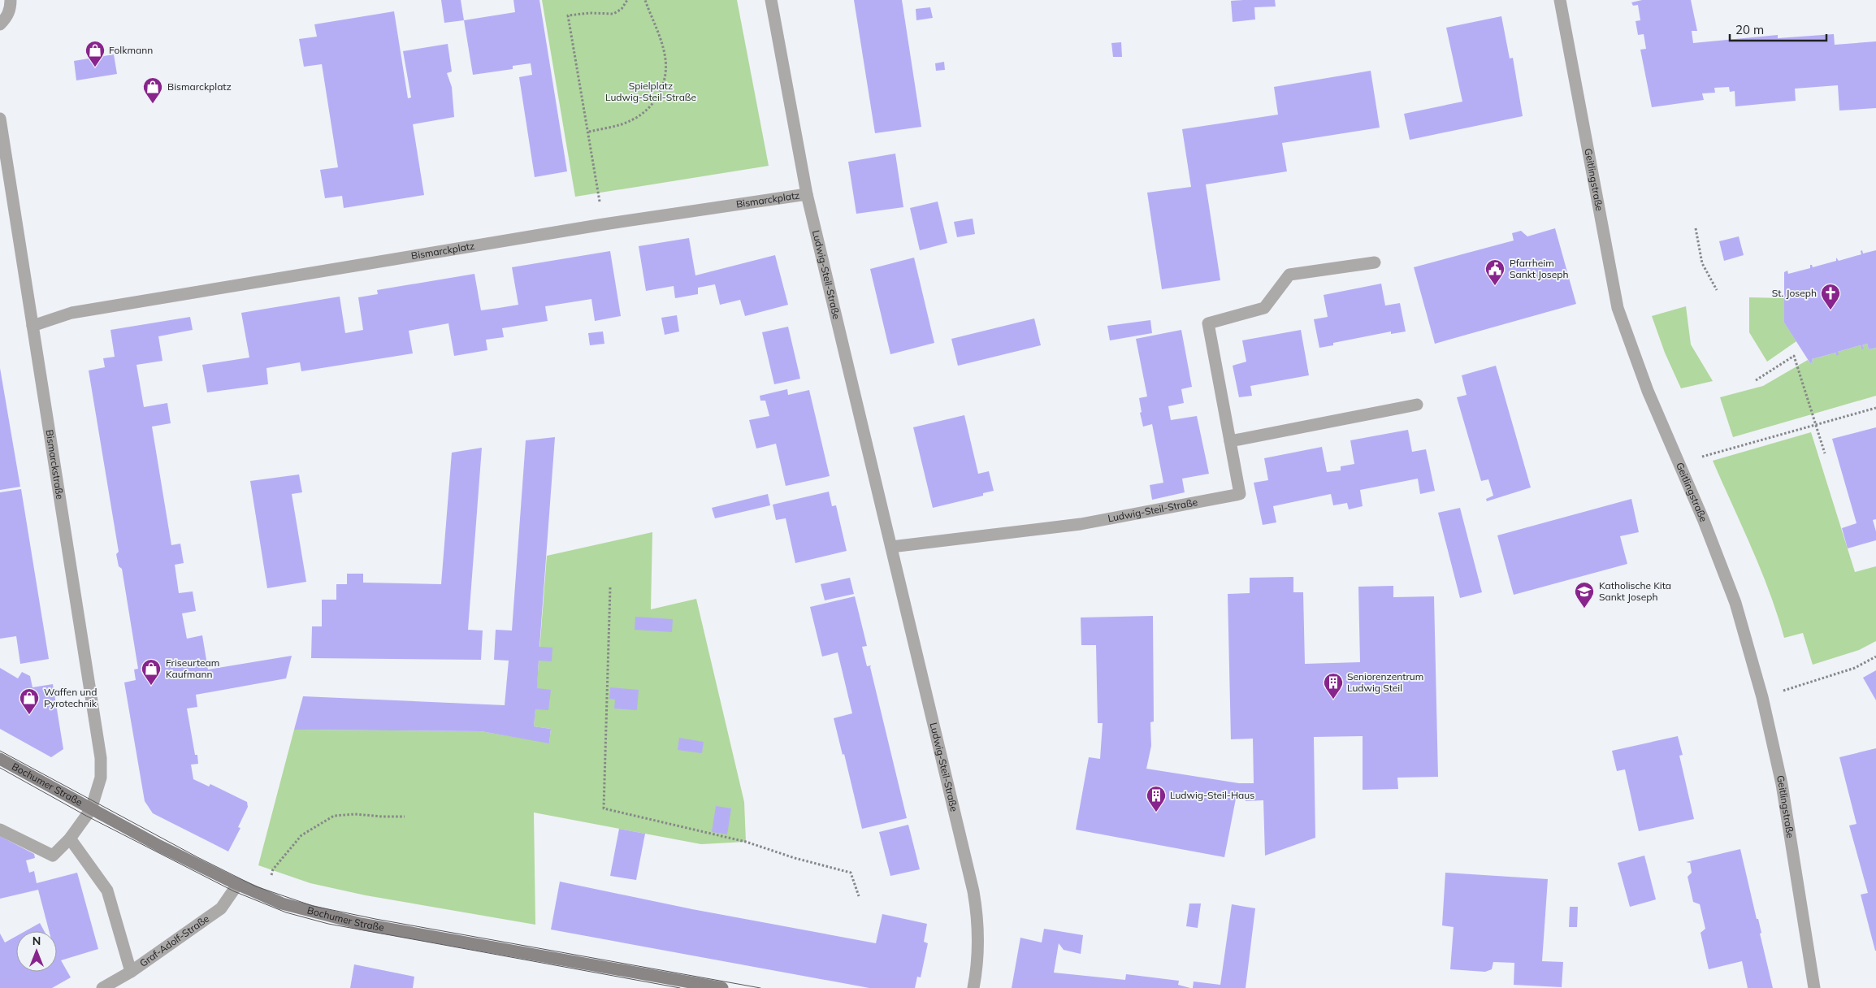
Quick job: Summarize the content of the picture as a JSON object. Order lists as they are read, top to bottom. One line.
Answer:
{"streets":{"main road":["Bochumer Straße"],"street":["Geitlingstraße","Bismarckplatz","Ludwig-Steil-Straße","Bismarckstraße","Graf-Adolf-Straße"]},"crossings":[["Bismarckplatz","Ludwig-Steil-Straße"],["Bismarckplatz","Bismarckstraße"],["Bismarckstraße","Bochumer Straße"],["Bochumer Straße","Graf-Adolf-Straße"]],"parks":["Spielplatz Ludwig-Steil-Straße"],"places":{"shop":["Folkmann","Bismarckplatz","Friseurteam Kaufmann","Waffen und Pyrotechnik"],"public building":["Pfarrheim Sankt Joseph"],"church":["St. Joseph"],"school or university":["Katholische Kita Sankt Joseph"],"building":["Seniorenzentrum Ludwig Steil","Ludwig-Steil-Haus"]},"scale_bar":"20 m","north":"top"}
